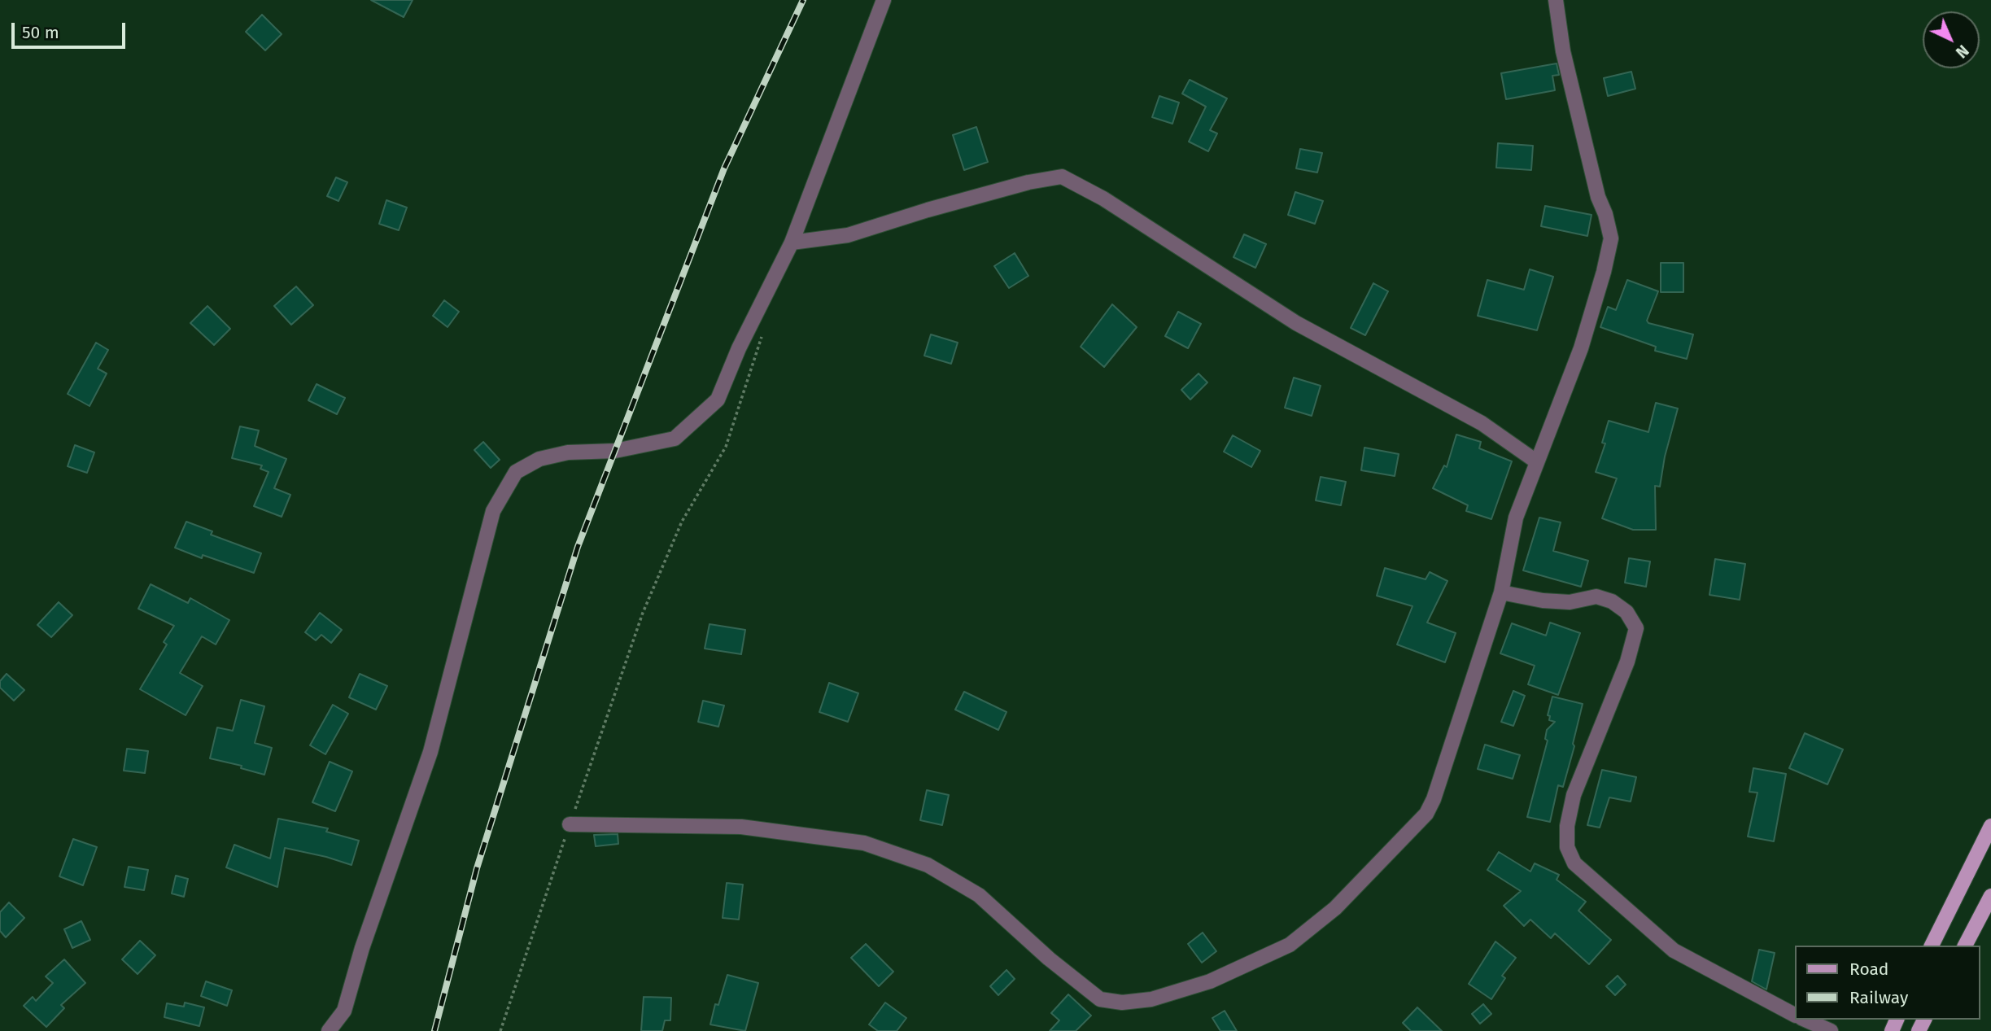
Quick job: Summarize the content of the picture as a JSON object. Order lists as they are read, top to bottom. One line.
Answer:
{"legend":["Road","Railway"],"scale_bar":"50 m","north":"bottom right"}
